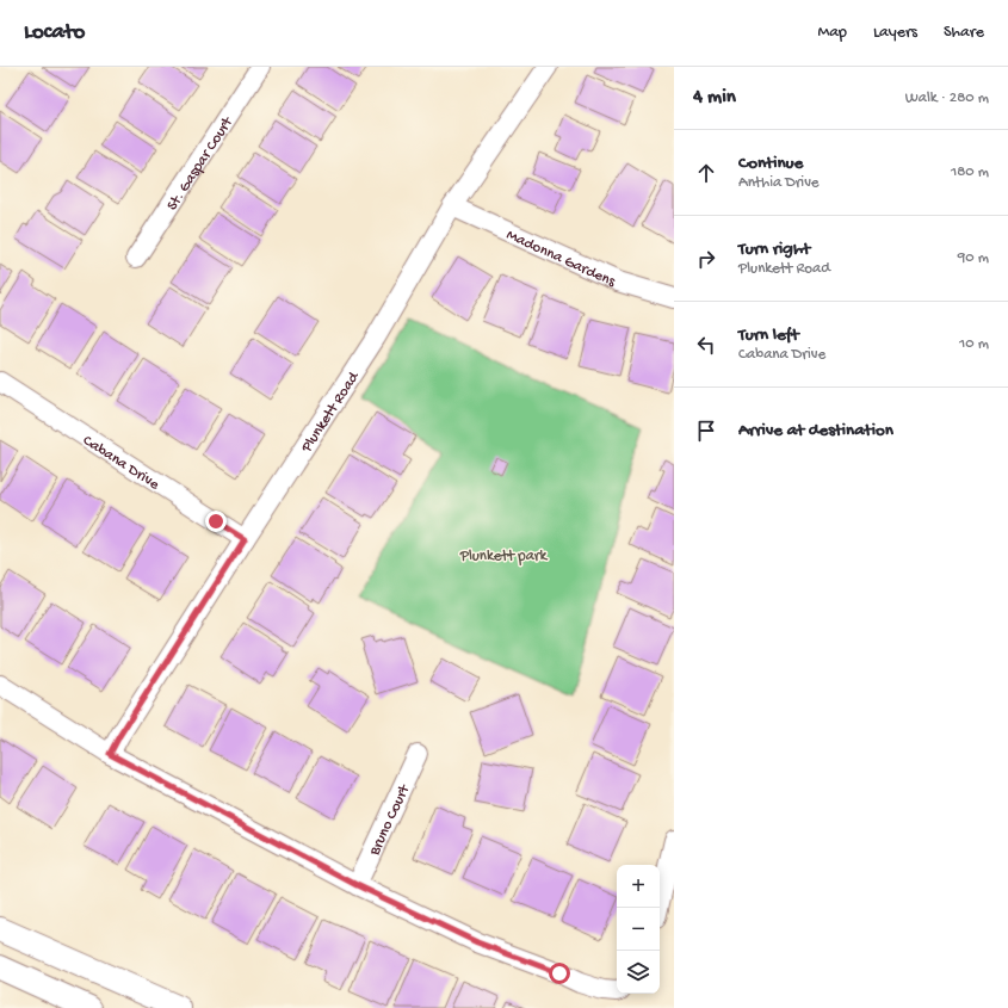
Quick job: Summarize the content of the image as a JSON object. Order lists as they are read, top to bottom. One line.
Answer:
{"streets":{"street":["St. Gaspar Court","Madonna Gardens","Plunkett Road","Cabana Drive","Bruno Court"]},"crossings":[["Madonna Gardens","Plunkett Road"],["Plunkett Road","Cabana Drive"]],"parks":["Plunkett park"],"page":{"header":"Locato","nav":["Map","Layers","Share"],"heading":["4 min","Walk · 280 m"],"list":[["Continue","Anthia Drive","180 m"],["Turn right","Plunkett Road","90 m"],["Turn left","Cabana Drive","10 m"],"Arrive at destination"],"map_buttons":["+","−"]}}
